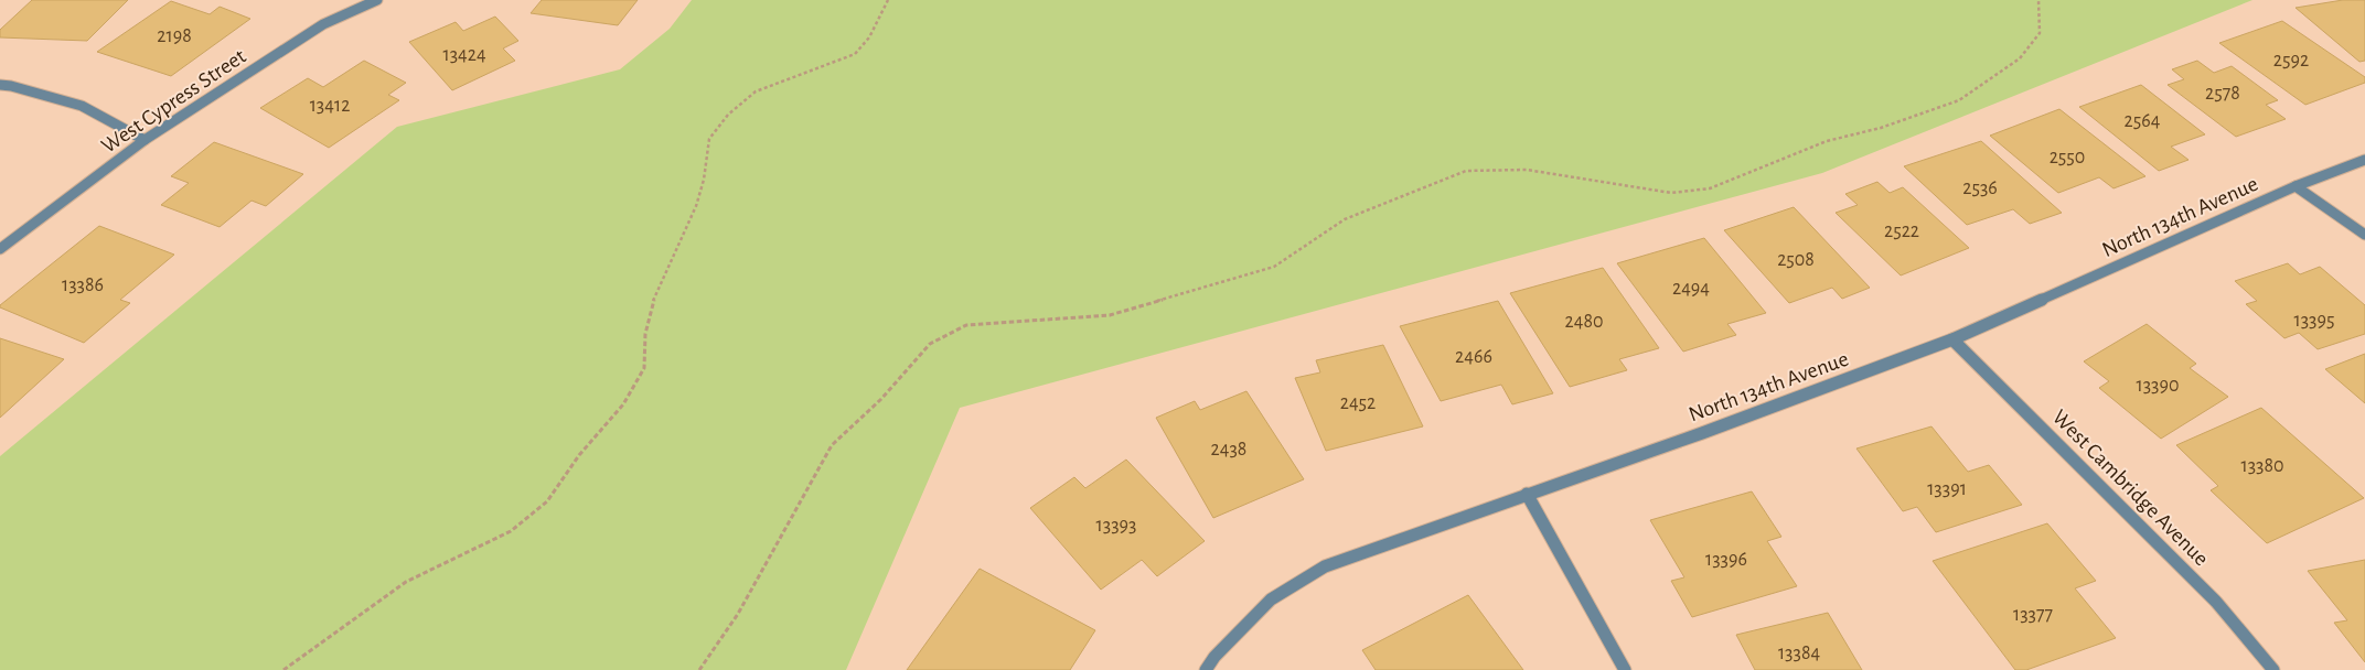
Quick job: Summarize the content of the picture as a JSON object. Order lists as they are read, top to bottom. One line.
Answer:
{"streets":{"street":["West Cypress Street","North 134th Avenue","West Cambridge Avenue"]},"crossings":[["North 134th Avenue","West Cambridge Avenue"]],"house_numbers":["2198","13424","2592","2578","13412","2564","2550","2536","2522","2508","13386","2494","13395","2480","2466","13390","2452","2438","13380","13391","13393","13396","13377","13384"]}
